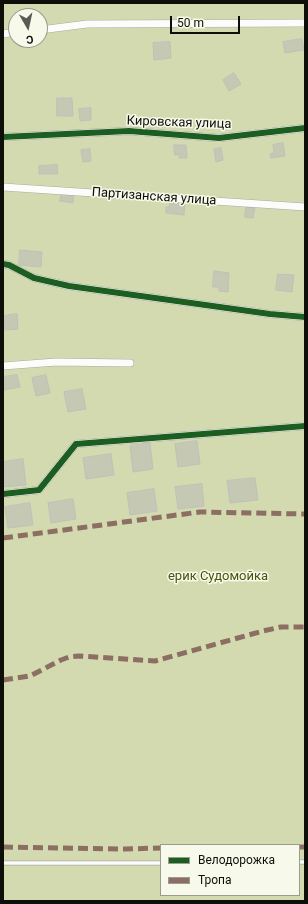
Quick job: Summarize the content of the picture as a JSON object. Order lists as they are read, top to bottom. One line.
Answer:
{"streets":{"street":["Кировская улица","Партизанская улица"]},"parks":["ерик Судомойка"],"legend":["Велодорожка","Тропа"],"scale_bar":"50 m","north":"bottom"}
